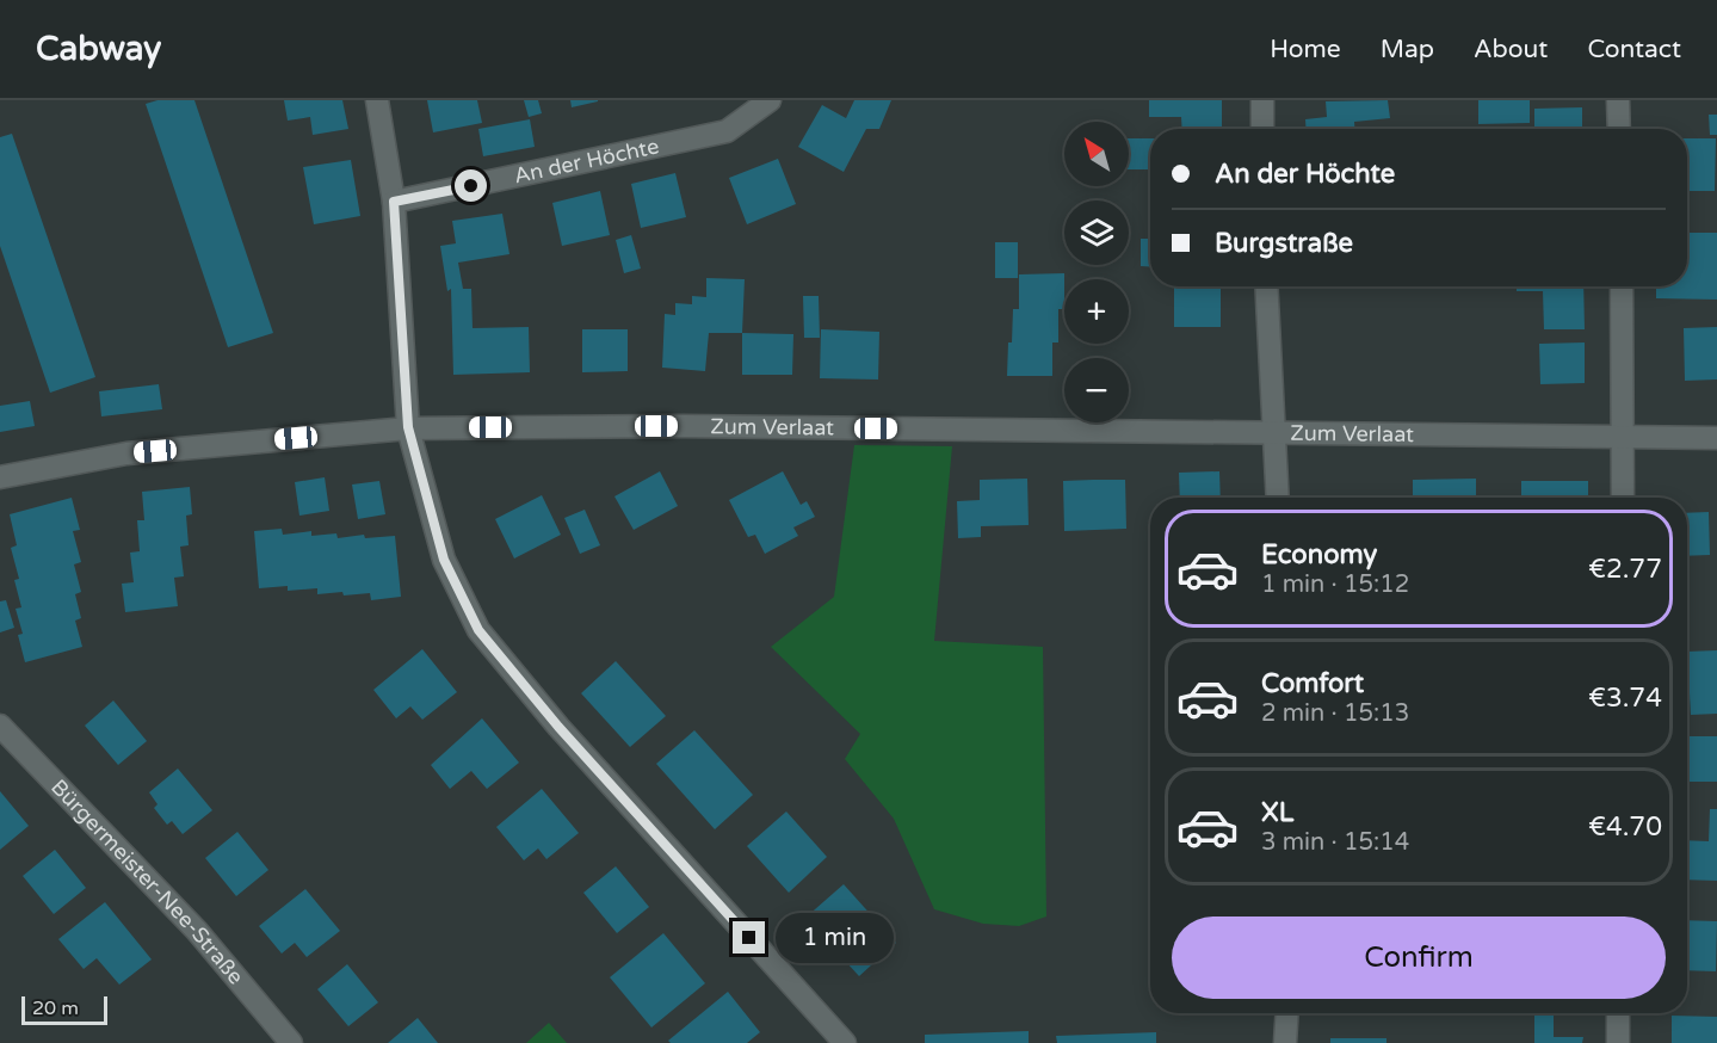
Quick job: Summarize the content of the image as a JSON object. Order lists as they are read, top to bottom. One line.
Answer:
{"streets":{"street":["An der Höchte","Zum Verlaat","Bürgermeister-Nee-Straße"]},"scale_bar":"20 m","north":"top left","page":{"header":"Cabway","nav":["Home","Map","About","Contact"],"map_buttons":["+","−"],"banner":["An der Höchte","Burgstraße"],"list":[{"name":"Economy","note":"1 min · 15:12","value":"€2.77"},{"name":"Comfort","note":"2 min · 15:13","value":"€3.74"},{"name":"XL","note":"3 min · 15:14","value":"€4.70"}],"buttons":"Confirm","bubble":"1 min","scale":"20 m"}}
